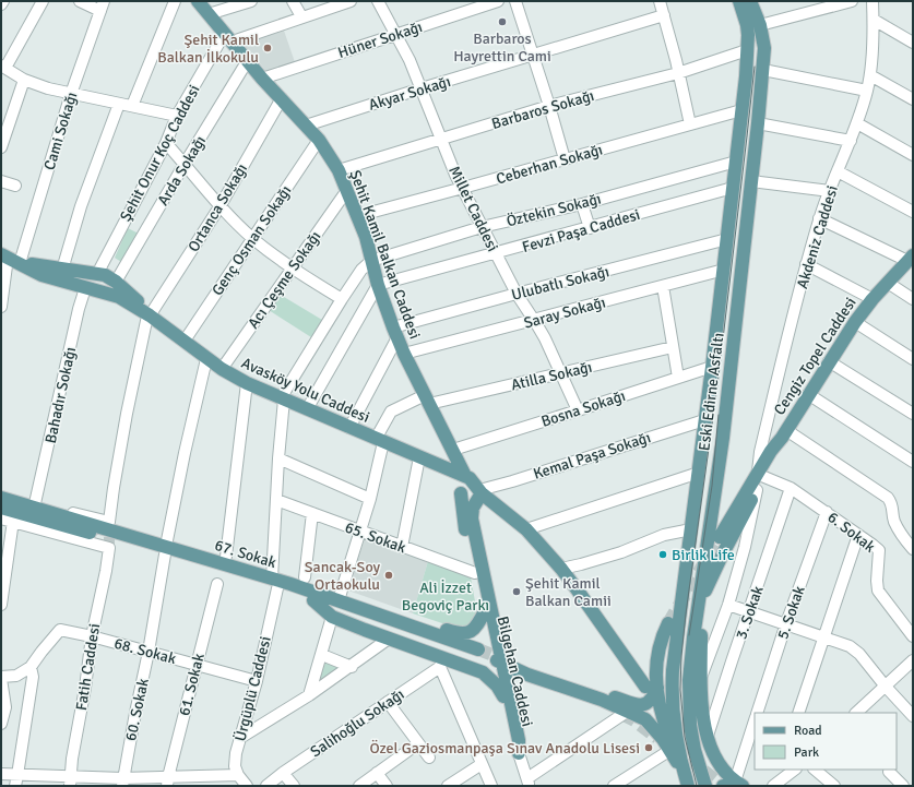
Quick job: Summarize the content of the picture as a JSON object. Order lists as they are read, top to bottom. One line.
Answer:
{"streets":{"main road":["Şehit Kamil Balkan Caddesi","Cengiz Topel Caddesi","Avasköy Yolu Caddesi","Eski Edirne Asfaltı","67. Sokak","Bilgehan Caddesi"],"street":["Hüner Sokağı","Akyar Sokağı","Barbaros Sokağı","Cami Sokağı","Şehit Onur Koç Caddesi","Ceberhan Sokağı","Arda Sokağı","Ortanca Sokağı","Millet Caddesi","Öztekin Sokağı","Fevzi Paşa Caddesi","Akdeniz Caddesi","Genç Osman Sokağı","Acı Çeşme Sokağı","Ulubatlı Sokağı","Saray Sokağı","Atilla Sokağı","Bahadır Sokağı","Bosna Sokağı","Kemal Paşa Sokağı","6. Sokak","65. Sokak","3. Sokak","5. Sokak","68. Sokak","Fatih Caddesi","61. Sokak","Ürgüplü Caddesi","60. Sokak","Salihoğlu Sokağı"]},"crossings":[["Hüner Sokağı","Millet Caddesi"],["Hüner Sokağı","Şehit Kamil Balkan Caddesi"],["Akyar Sokağı","Millet Caddesi"],["Akyar Sokağı","Şehit Kamil Balkan Caddesi"],["Barbaros Sokağı","Millet Caddesi"],["Barbaros Sokağı","Şehit Kamil Balkan Caddesi"],["Barbaros Sokağı","Eski Edirne Asfaltı"],["Cami Sokağı","Avasköy Yolu Caddesi"],["Şehit Onur Koç Caddesi","Arda Sokağı"],["Şehit Onur Koç Caddesi","Şehit Kamil Balkan Caddesi"],["Şehit Onur Koç Caddesi","Avasköy Yolu Caddesi"],["Ceberhan Sokağı","Millet Caddesi"],["Ceberhan Sokağı","Şehit Kamil Balkan Caddesi"],["Ceberhan Sokağı","Eski Edirne Asfaltı"],["Arda Sokağı","Şehit Kamil Balkan Caddesi"],["Arda Sokağı","Avasköy Yolu Caddesi"],["Ortanca Sokağı","Şehit Kamil Balkan Caddesi"],["Ortanca Sokağı","Avasköy Yolu Caddesi"],["Millet Caddesi","Öztekin Sokağı"],["Millet Caddesi","Fevzi Paşa Caddesi"],["Millet Caddesi","Ulubatlı Sokağı"],["Millet Caddesi","Saray Sokağı"],["Millet Caddesi","Atilla Sokağı"],["Millet Caddesi","Bosna Sokağı"],["Öztekin Sokağı","Şehit Kamil Balkan Caddesi"],["Öztekin Sokağı","Eski Edirne Asfaltı"],["Fevzi Paşa Caddesi","Şehit Kamil Balkan Caddesi"],["Fevzi Paşa Caddesi","Eski Edirne Asfaltı"],["Akdeniz Caddesi","Cengiz Topel Caddesi"],["Akdeniz Caddesi","6. Sokak"],["Genç Osman Sokağı","Şehit Kamil Balkan Caddesi"],["Genç Osman Sokağı","Avasköy Yolu Caddesi"],["Şehit Kamil Balkan Caddesi","Acı Çeşme Sokağı"],["Şehit Kamil Balkan Caddesi","Ulubatlı Sokağı"],["Şehit Kamil Balkan Caddesi","Saray Sokağı"],["Şehit Kamil Balkan Caddesi","Atilla Sokağı"],["Şehit Kamil Balkan Caddesi","Avasköy Yolu Caddesi"],["Şehit Kamil Balkan Caddesi","Bosna Sokağı"],["Şehit Kamil Balkan Caddesi","Bilgehan Caddesi"],["Acı Çeşme Sokağı","Avasköy Yolu Caddesi"],["Ulubatlı Sokağı","Eski Edirne Asfaltı"],["Saray Sokağı","Eski Edirne Asfaltı"],["Cengiz Topel Caddesi","Eski Edirne Asfaltı"],["Cengiz Topel Caddesi","6. Sokak"],["Atilla Sokağı","Avasköy Yolu Caddesi"],["Atilla Sokağı","65. Sokak"],["Atilla Sokağı","67. Sokak"],["Avasköy Yolu Caddesi","Bahadır Sokağı"],["Avasköy Yolu Caddesi","Bilgehan Caddesi"],["Avasköy Yolu Caddesi","Ürgüplü Caddesi"],["Avasköy Yolu Caddesi","60. Sokak"],["Eski Edirne Asfaltı","Bosna Sokağı"],["Eski Edirne Asfaltı","Kemal Paşa Sokağı"],["Kemal Paşa Sokağı","Bilgehan Caddesi"],["6. Sokak","3. Sokak"],["6. Sokak","5. Sokak"],["65. Sokak","Bilgehan Caddesi"],["65. Sokak","Ürgüplü Caddesi"],["67. Sokak","Ürgüplü Caddesi"],["67. Sokak","60. Sokak"],["68. Sokak","Fatih Caddesi"],["68. Sokak","61. Sokak"],["68. Sokak","Ürgüplü Caddesi"],["68. Sokak","60. Sokak"]],"parks":["Ali İzzet Begoviç Parkı"],"places":["Barbaros Hayrettin Cami","Şehit Kamil Balkan İlkokulu","Birlik Life","Sancak-Soy Ortaokulu","Şehit Kamil Balkan Camii","Özel Gaziosmanpaşa Sınav Anadolu Lisesi"],"legend":["Road","Park"]}
